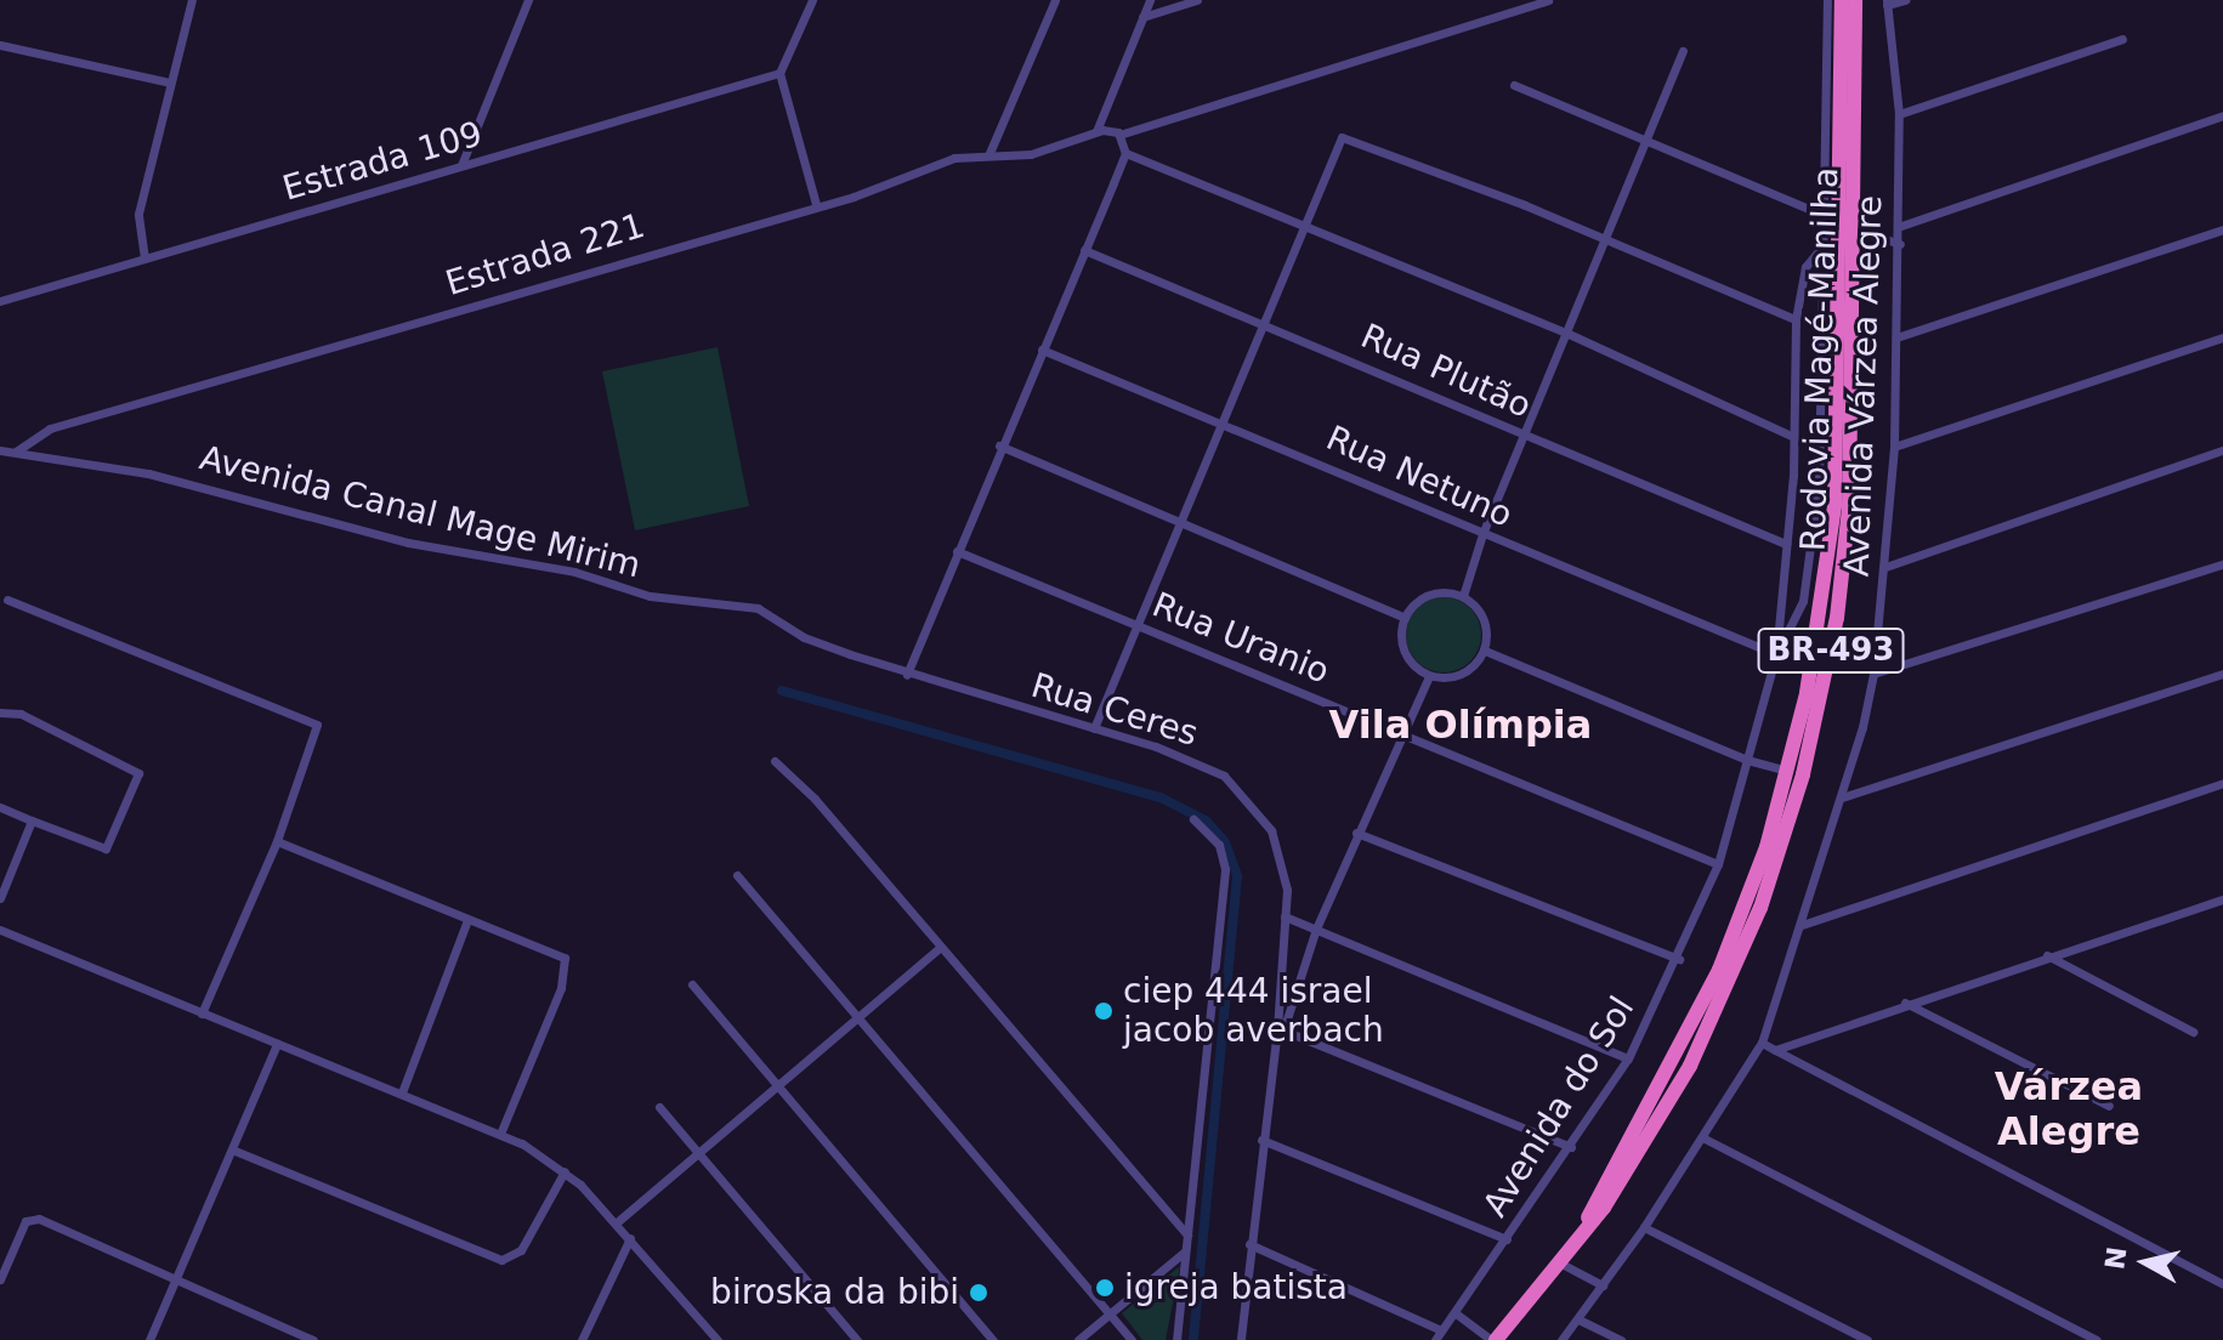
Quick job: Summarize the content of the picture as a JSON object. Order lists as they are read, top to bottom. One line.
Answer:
{"streets":{"highway":["Rodovia Magé-Manilha","BR-493"],"street":["Estrada 109","Estrada 221","Rua Plutão","Avenida Várzea Alegre","Rua Netuno","Avenida Canal Mage Mirim","Rua Uranio","Rua Ceres","Avenida do Sol"]},"crossings":[["Estrada 221","Avenida Canal Mage Mirim"],["Rua Plutão","Avenida do Sol"],["Rua Netuno","Avenida do Sol"],["Avenida Canal Mage Mirim","Rua Ceres"],["Rua Uranio","Avenida do Sol"]],"districts":["Vila Olímpia","Várzea Alegre"],"places":["ciep 444 israel jacob averbach","igreja batista","biroska da bibi"],"north":"left"}
